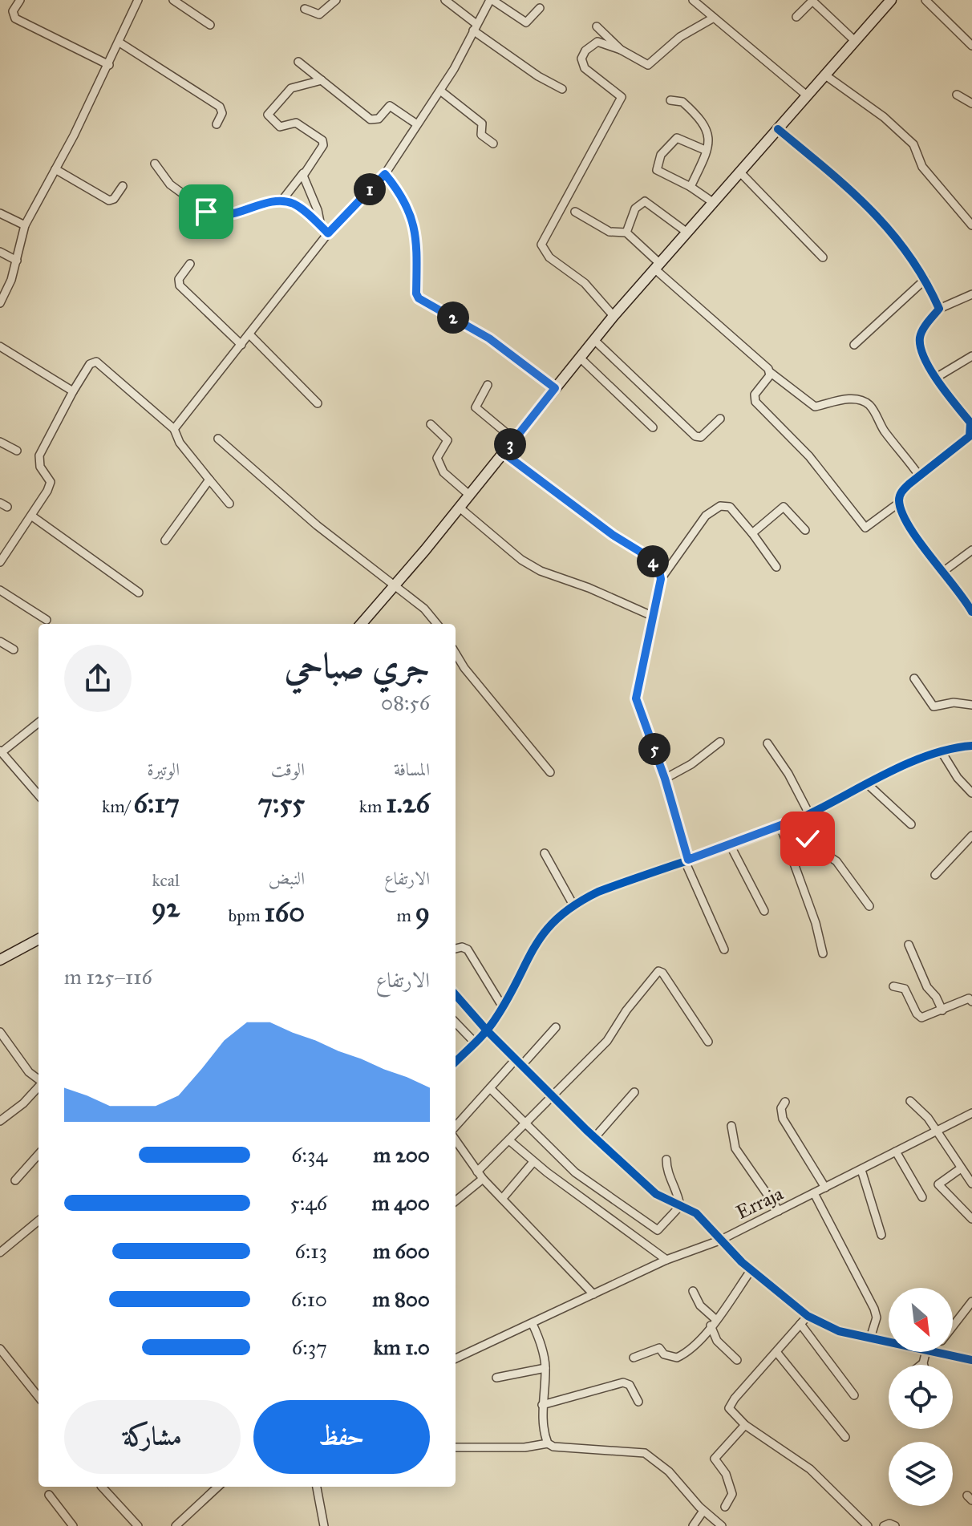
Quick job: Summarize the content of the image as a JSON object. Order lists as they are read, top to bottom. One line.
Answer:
{"streets":{"street":["Erraja"]},"north":"bottom right","page":{"pins":["1","2","3","4","5"],"heading":["جري صباحي","08:56"],"stats":[["المسافة","1.26 km"],["الوقت","7:55"],["الوتيرة","6:17 /km"],["الارتفاع","9 m"],["النبض","160 bpm"],["kcal","92"]],"chart":["الارتفاع","116–125 m"],"list":[{"name":"200 m","note":"6:34"},{"name":"400 m","note":"5:46"},{"name":"600 m","note":"6:13"},{"name":"800 m","note":"6:10"},{"name":"1.0 km","note":"6:37"}],"buttons":["حفظ","مشاركة"]}}
